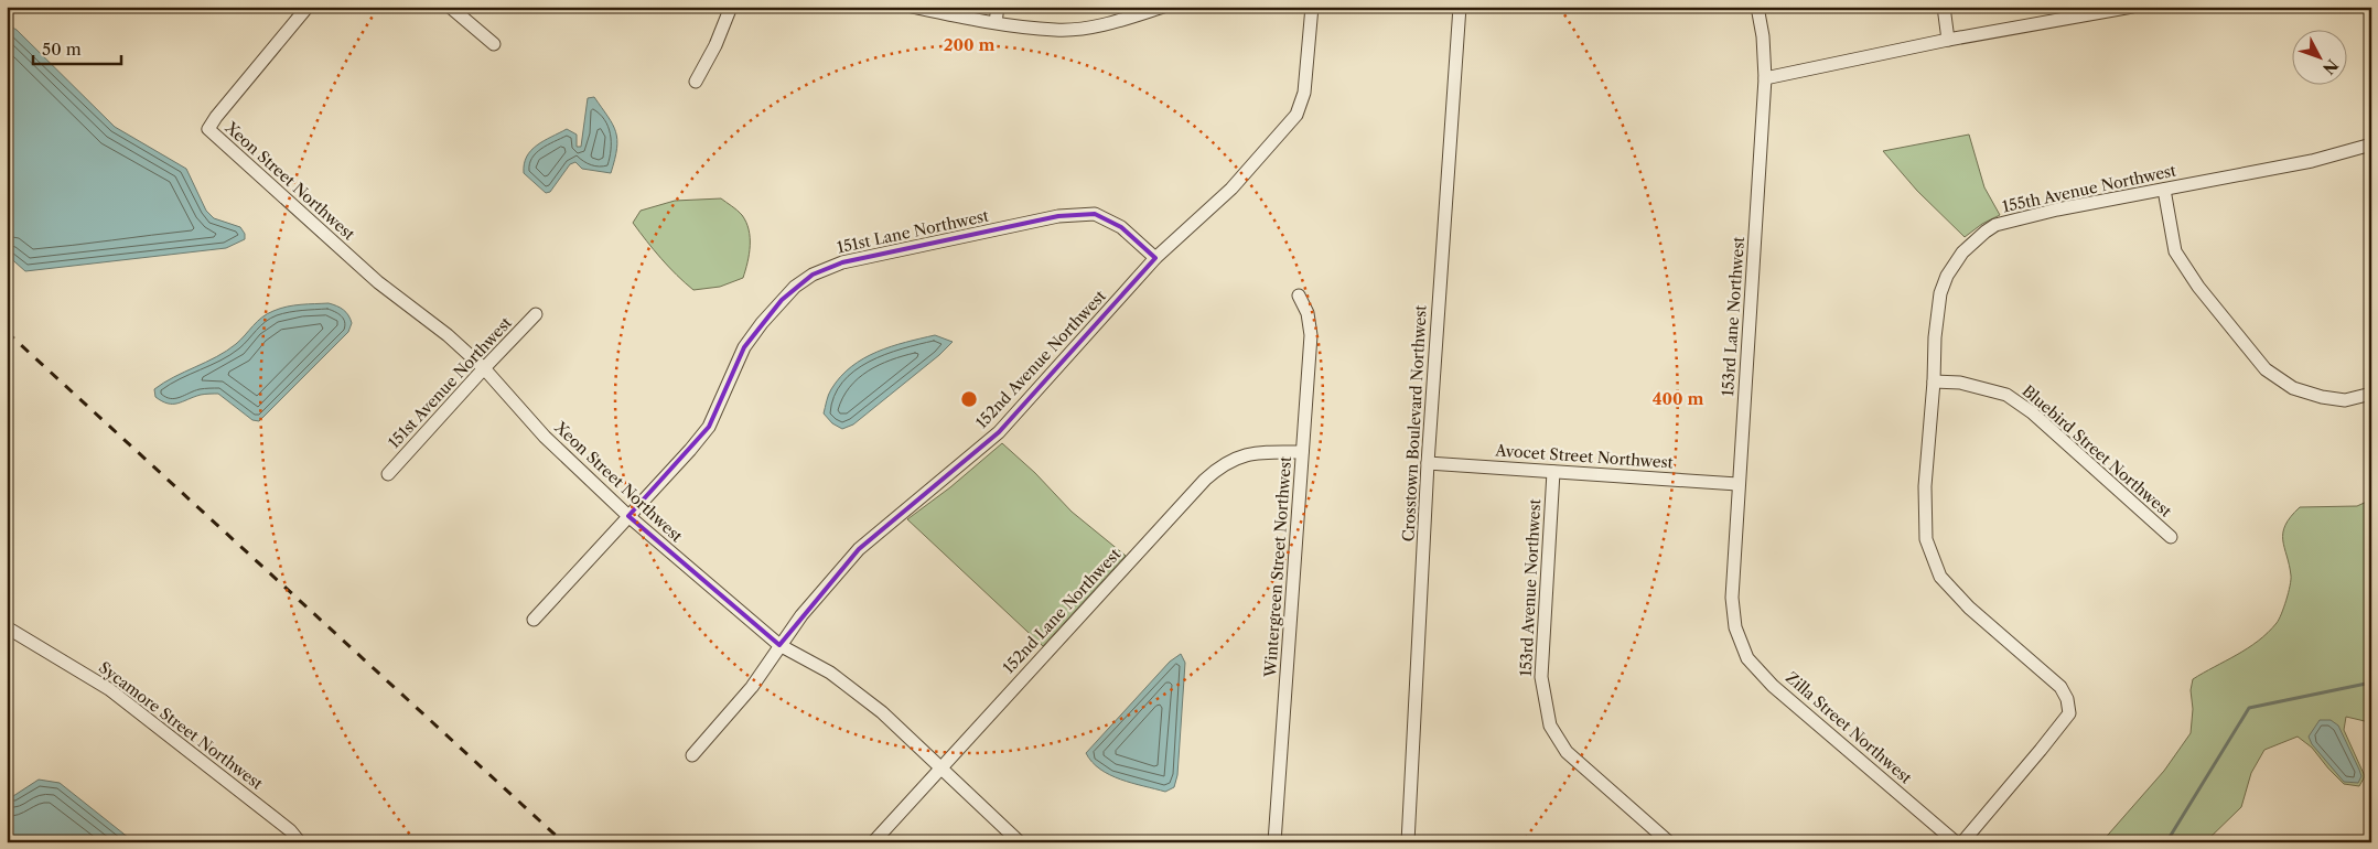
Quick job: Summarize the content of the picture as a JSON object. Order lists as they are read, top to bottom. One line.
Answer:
{"streets":{"street":["Xeon Street Northwest","155th Avenue Northwest","151st Lane Northwest","153rd Lane Northwest","152nd Avenue Northwest","151st Avenue Northwest","Crosstown Boulevard Northwest","Bluebird Street Northwest","Avocet Street Northwest","Wintergreen Street Northwest","153rd Avenue Northwest","152nd Lane Northwest","Sycamore Street Northwest","Zilla Street Northwest"]},"crossings":[["Xeon Street Northwest","151st Lane Northwest"],["Xeon Street Northwest","152nd Avenue Northwest"],["Xeon Street Northwest","151st Avenue Northwest"],["Xeon Street Northwest","152nd Lane Northwest"],["155th Avenue Northwest","Bluebird Street Northwest"],["151st Lane Northwest","152nd Avenue Northwest"],["153rd Lane Northwest","Avocet Street Northwest"],["153rd Lane Northwest","Zilla Street Northwest"],["Crosstown Boulevard Northwest","Avocet Street Northwest"],["Avocet Street Northwest","153rd Avenue Northwest"],["Wintergreen Street Northwest","152nd Lane Northwest"]],"scale_bar":"50 m","north":"bottom right","rings":["200 m","400 m"]}
